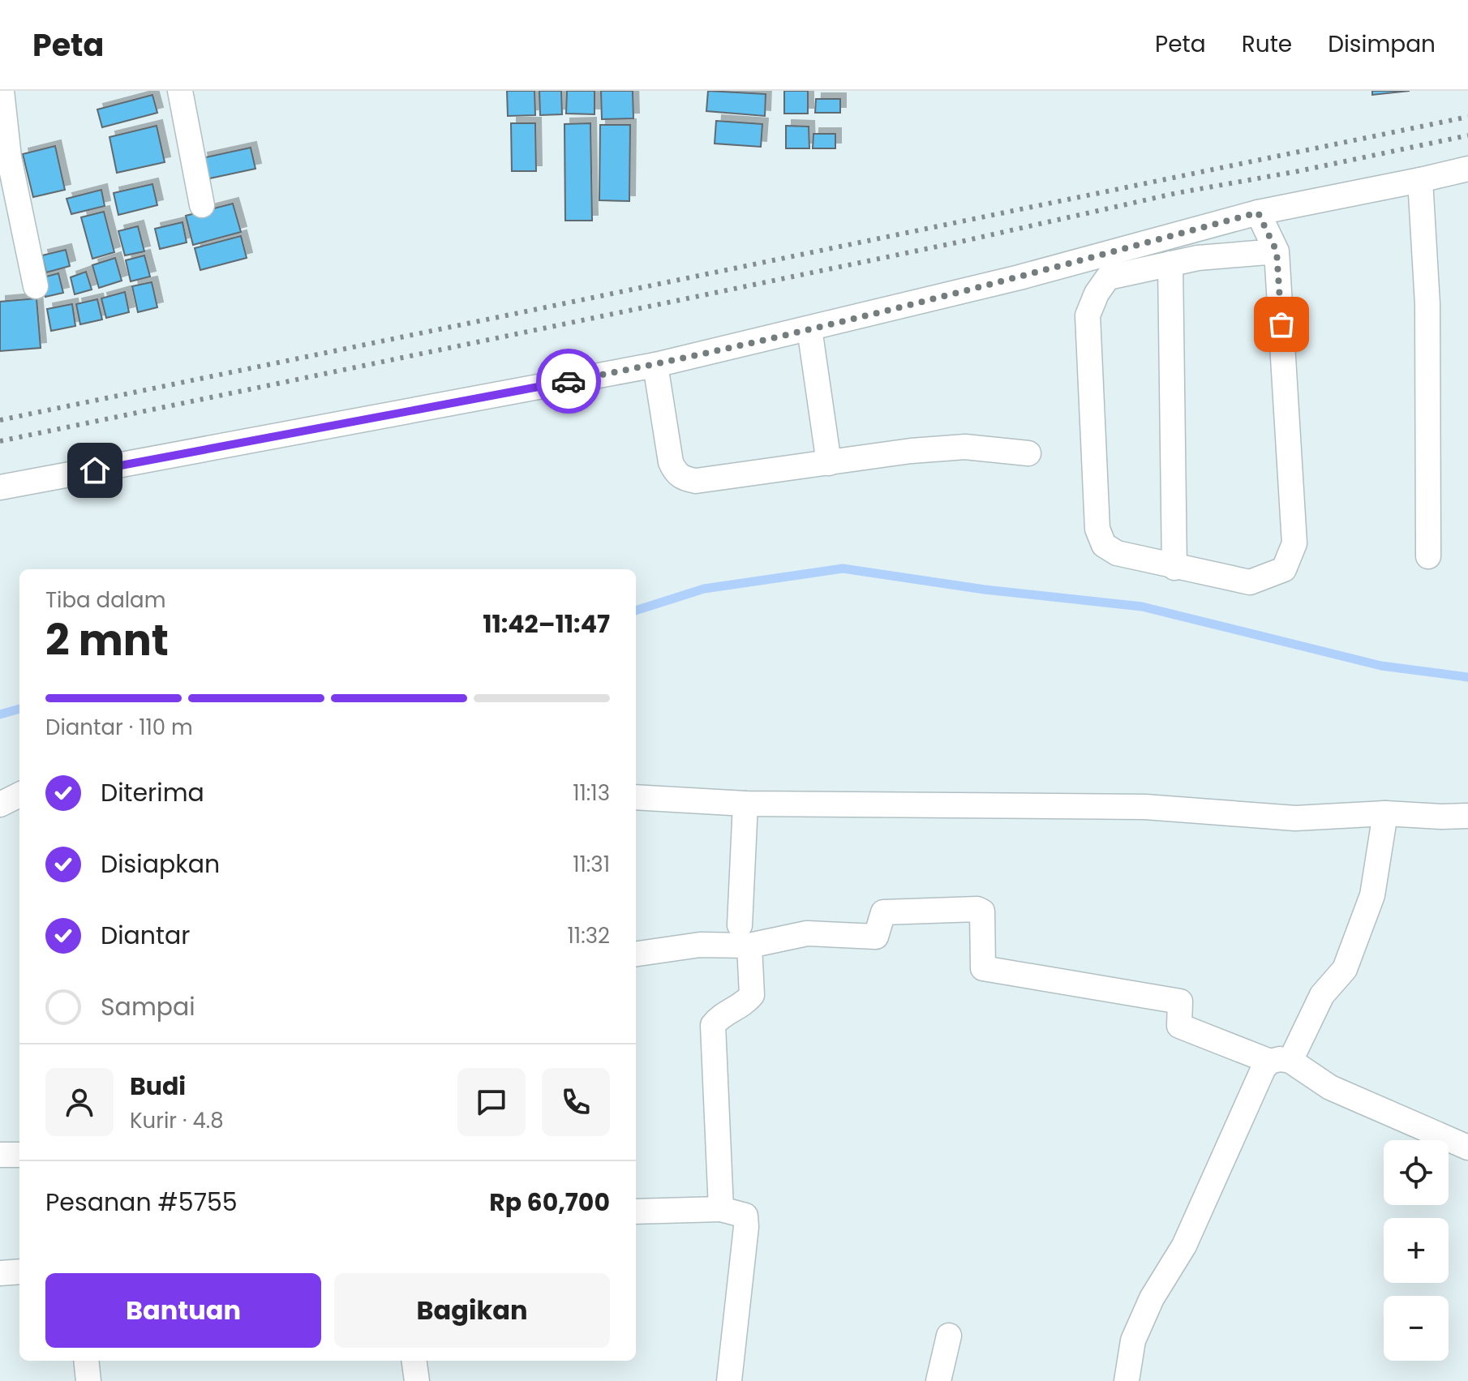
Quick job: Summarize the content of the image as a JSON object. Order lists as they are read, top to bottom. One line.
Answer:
{"page":{"header":"Peta","nav":["Peta","Rute","Disimpan"],"heading":["2 mnt","Tiba dalam","11:42–11:47"],"panel":["Budi","Kurir · 4.8","Pesanan #5755","Rp 60,700"],"bar":"Diantar · 110 m","list":[["Diterima","11:13"],["Disiapkan","11:31"],["Diantar","11:32"],"Sampai"],"map_buttons":["+","−"],"buttons":["Bantuan","Bagikan"]}}
